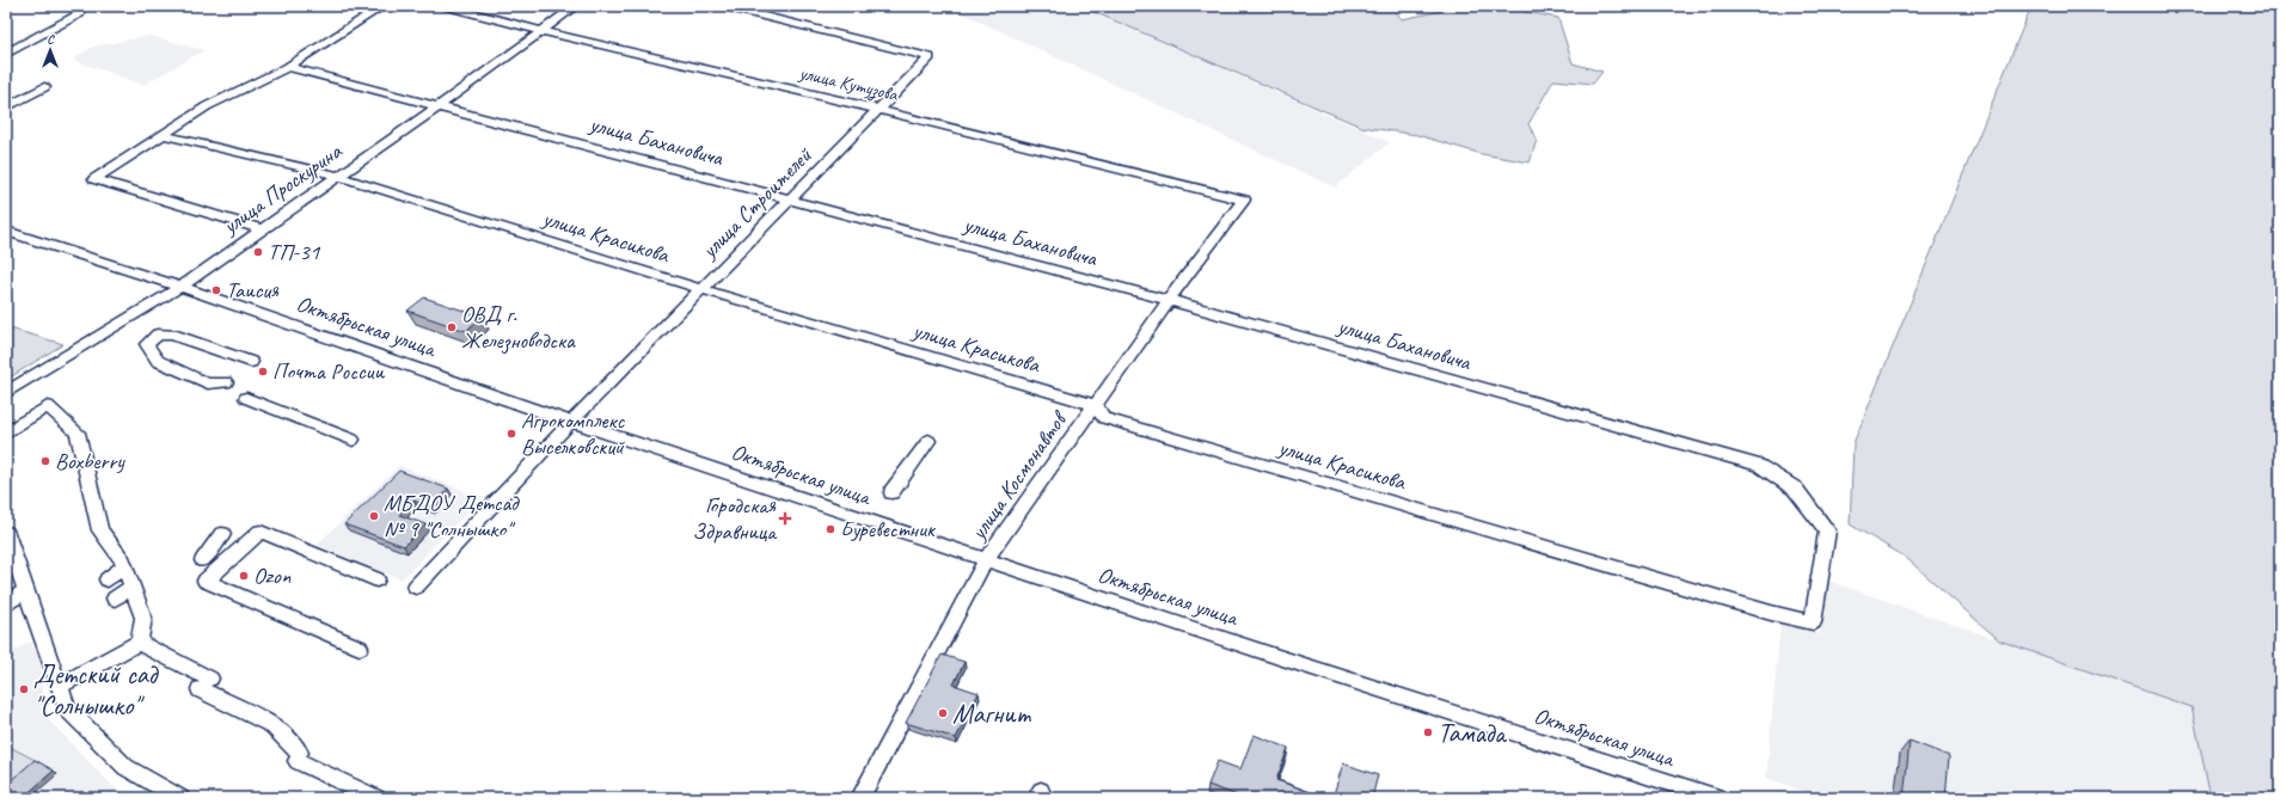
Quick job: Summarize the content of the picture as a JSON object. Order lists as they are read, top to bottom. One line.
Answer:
{"streets":{"street":["улица Кутузова","улица Бахановича","улица Проскурина","улица Строителей","улица Красикова","Октябрьская улица","улица Космонавтов"]},"crossings":[["улица Кутузова","улица Проскурина"],["улица Кутузова","улица Строителей"],["улица Кутузова","улица Космонавтов"],["улица Бахановича","улица Проскурина"],["улица Бахановича","улица Строителей"],["улица Бахановича","улица Красикова"],["улица Бахановича","улица Космонавтов"],["улица Проскурина","улица Красикова"],["улица Проскурина","Октябрьская улица"],["улица Строителей","улица Красикова"],["улица Строителей","Октябрьская улица"],["улица Красикова","улица Космонавтов"],["Октябрьская улица","улица Космонавтов"]],"places":{"other":["ТП-31","Таисия","ОВД г. Железноводска","Почта России","Агрокомплекс Выселковский","Boxberry","МБДОУ Детсад № 9 \"Солнышко\"","Буревестник","Ozon","Детский сад \"Солнышко\"","Магнит","Тамада"],"health":["Городская Здравница"]},"north":"top"}
